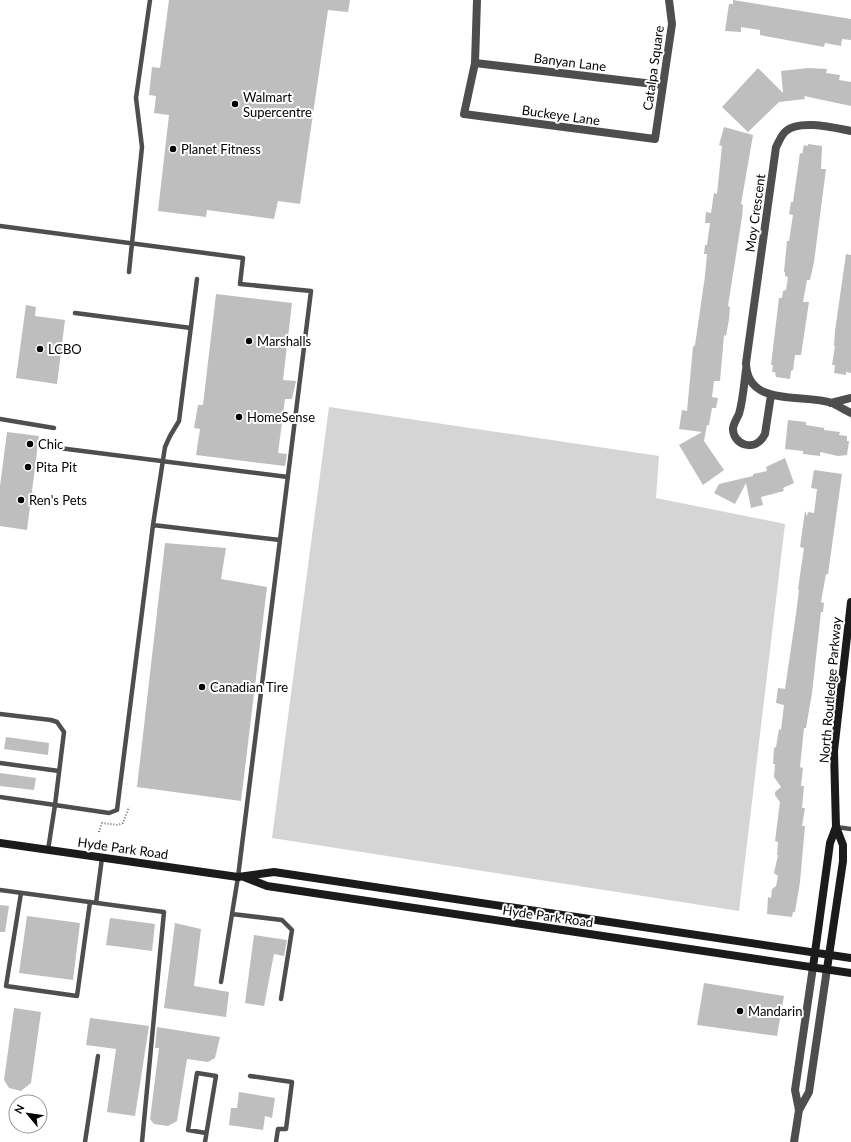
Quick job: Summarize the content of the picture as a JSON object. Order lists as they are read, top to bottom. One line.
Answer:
{"streets":{"main road":["North Routledge Parkway","Hyde Park Road"],"street":["Banyan Lane","Catalpa Square","Buckeye Lane","Moy Crescent"]},"crossings":[["Banyan Lane","Catalpa Square"],["Banyan Lane","Buckeye Lane"],["Catalpa Square","Buckeye Lane"],["North Routledge Parkway","Hyde Park Road"]],"places":["Walmart Supercentre","Planet Fitness","Marshalls","LCBO","HomeSense","Chic","Pita Pit","Ren's Pets","Canadian Tire","Mandarin"],"north":"top left"}
